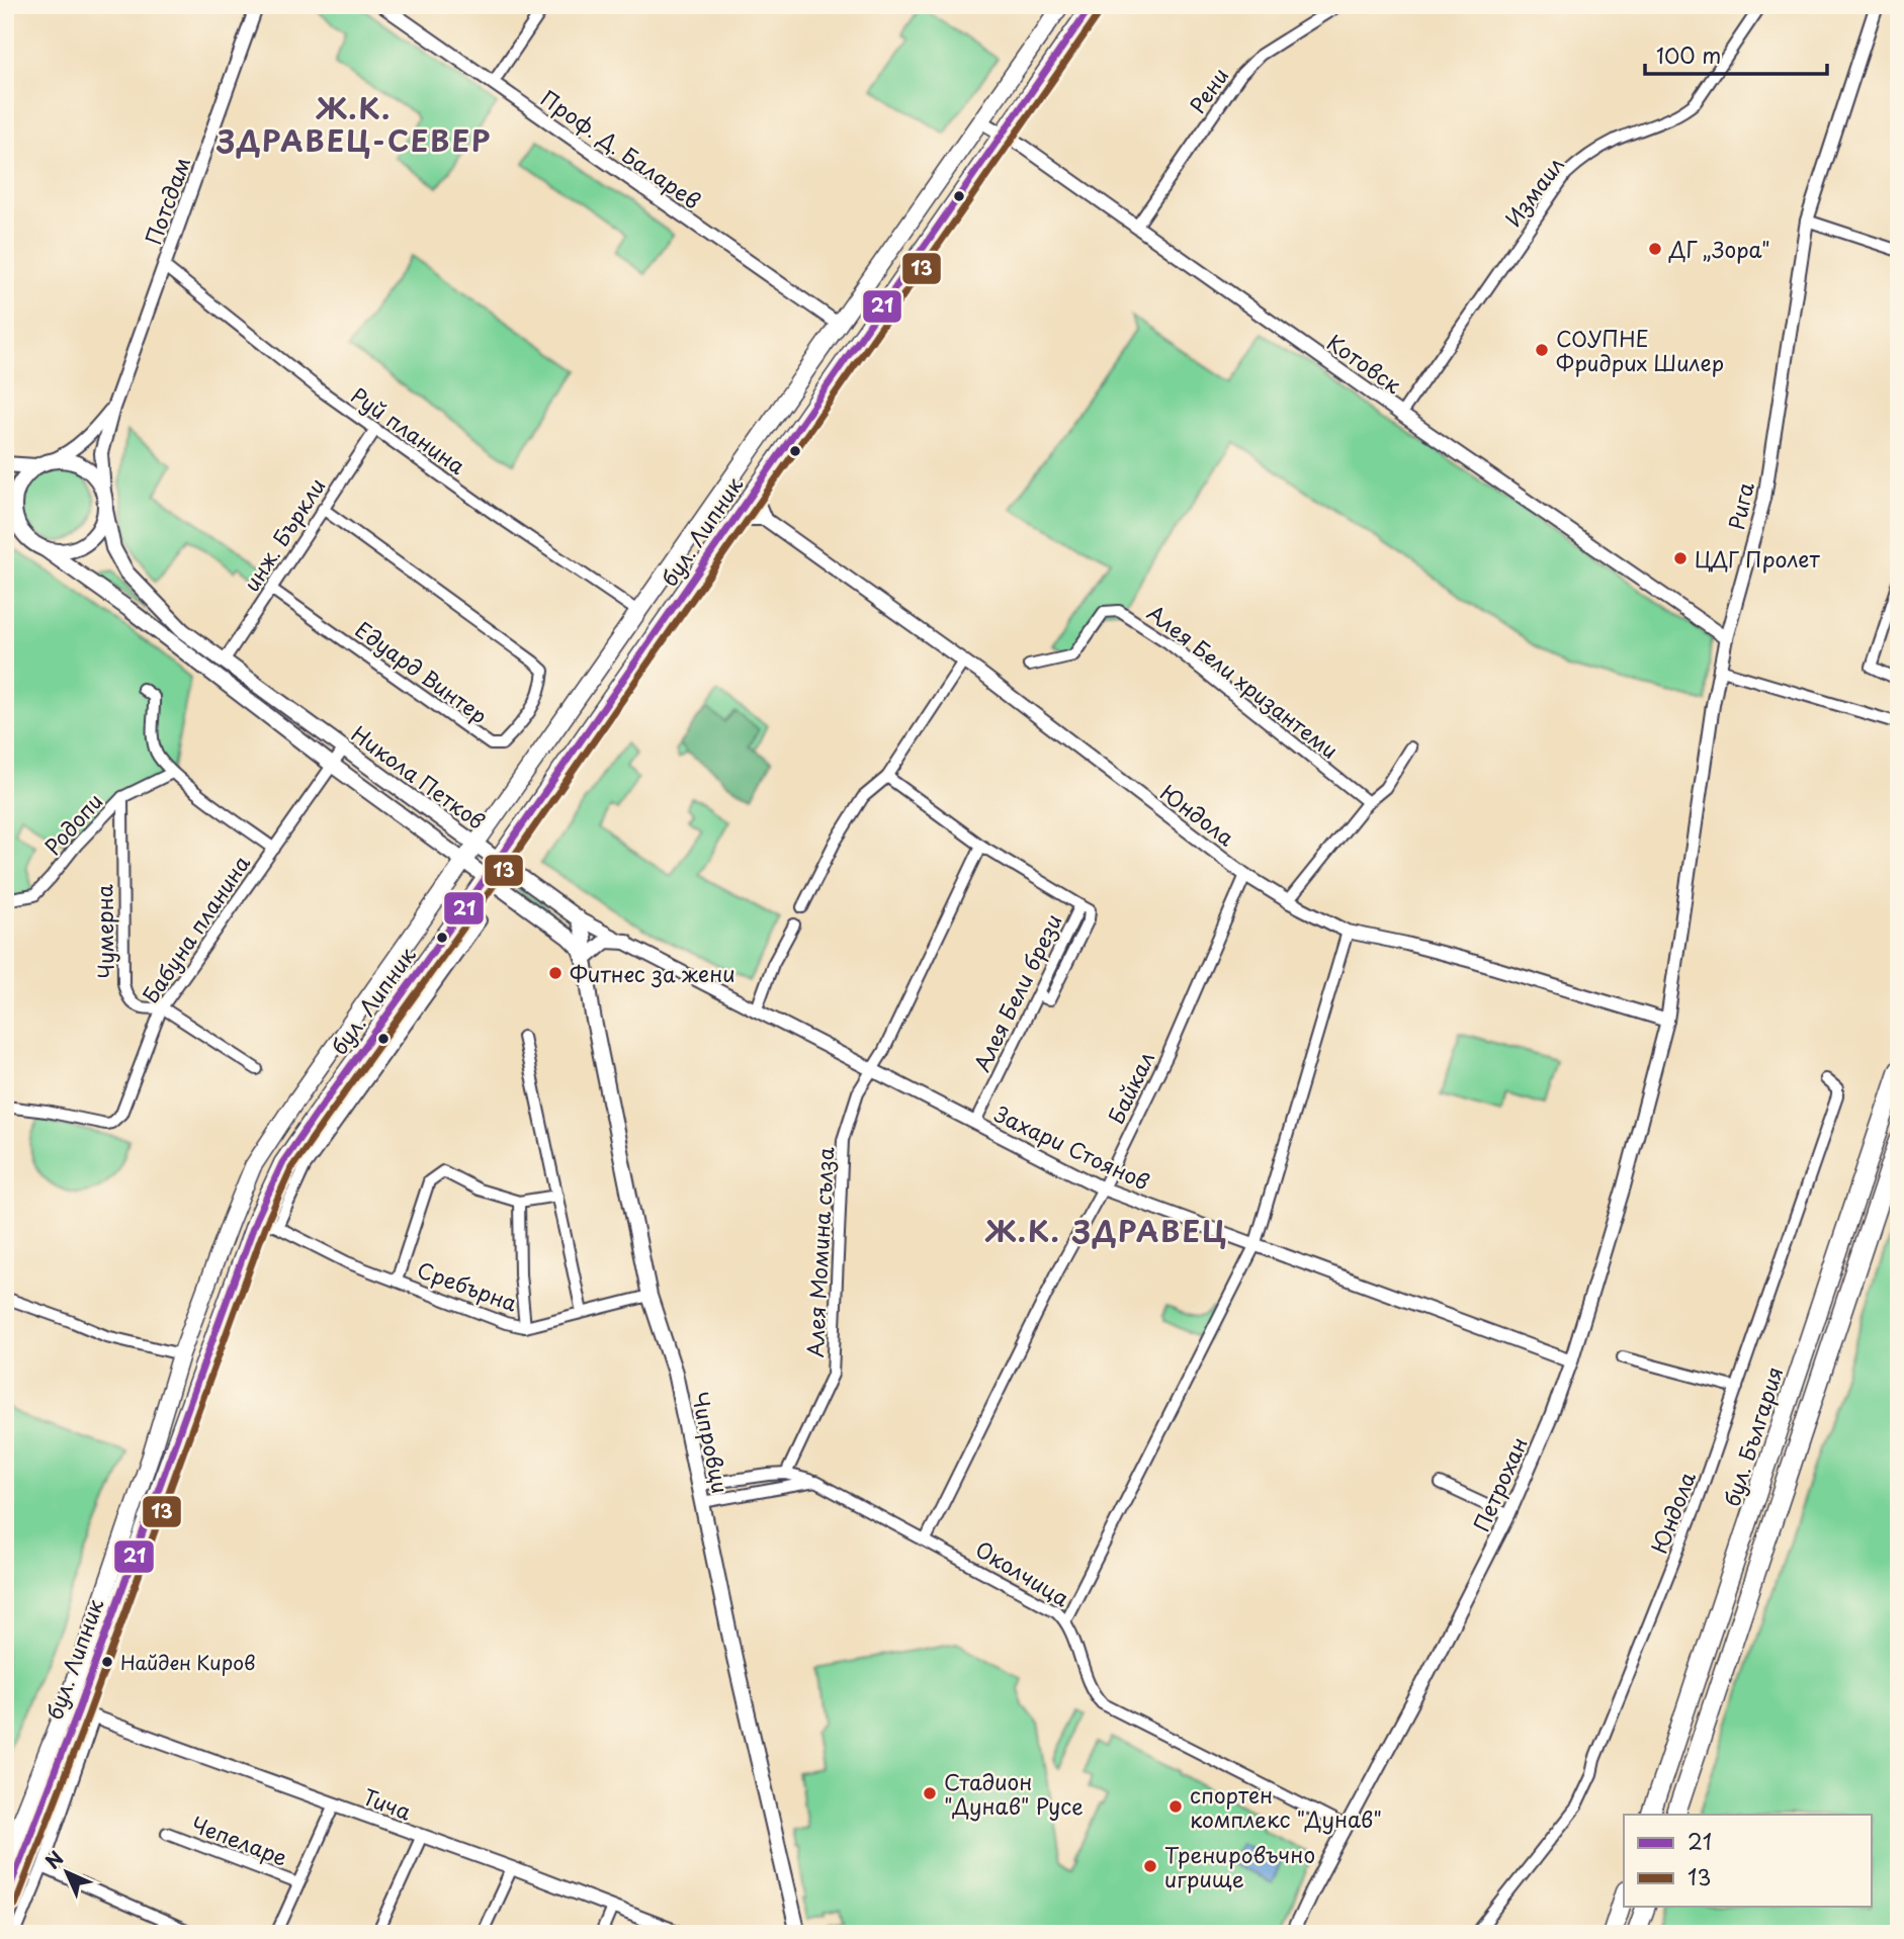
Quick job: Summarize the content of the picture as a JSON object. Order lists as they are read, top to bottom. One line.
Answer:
{"streets":{"highway":["бул. България"],"main road":["бул. Липник","Никола Петков","Чипровци"],"street":["Рени","Проф. Д. Баларев","Измаил","Потсдам","Котовск","Руй планина","Рига","инж. Бъркли","Едуард Винтер","Алея Бели хризантеми","Юндола","Родопи","Бабуна планина","Чумерна","Алея Бели брези","Байкал","Захари Стоянов","Алея Момина сълза","Сребърна","Петрохан","Околчица","Тича","Чепеларе"]},"crossings":[["Рени","Котовск"],["Проф. Д. Баларев","бул. Липник"],["Измаил","Котовск"],["Потсдам","Руй планина"],["Потсдам","Никола Петков"],["Котовск","Рига"],["Котовск","бул. Липник"],["Руй планина","бул. Липник"],["Руй планина","инж. Бъркли"],["Рига","Юндола"],["Рига","Петрохан"],["бул. Липник","Никола Петков"],["бул. Липник","Сребърна"],["бул. Липник","Тича"],["инж. Бъркли","Едуард Винтер"],["инж. Бъркли","Никола Петков"],["Никола Петков","Бабуна планина"],["Никола Петков","Захари Стоянов"],["Никола Петков","Чипровци"],["Юндола","Байкал"],["Юндола","Петрохан"],["Родопи","Чумерна"],["Бабуна планина","Чумерна"],["Алея Бели брези","Захари Стоянов"],["Байкал","Захари Стоянов"],["Байкал","Околчица"],["Захари Стоянов","Алея Момина сълза"],["Захари Стоянов","Петрохан"],["Алея Момина сълза","Околчица"],["Сребърна","Чипровци"],["Петрохан","Околчица"]],"districts":["Ж.К. ЗДРАВЕЦ-СЕВЕР","Ж.К. ЗДРАВЕЦ"],"places":["ДГ „Зора\"","СОУПНЕ Фридрих Шилер","ЦДГ Пролет","Фитнес за жени","Найден Киров","Стадион \"Дунав\" Русе","спортен комплекс \"Дунав\"","Тренировъчно игрище"],"lines":["transit line 21","transit line 13"],"legend":["21","13"],"scale_bar":"100 m","north":"top left"}
